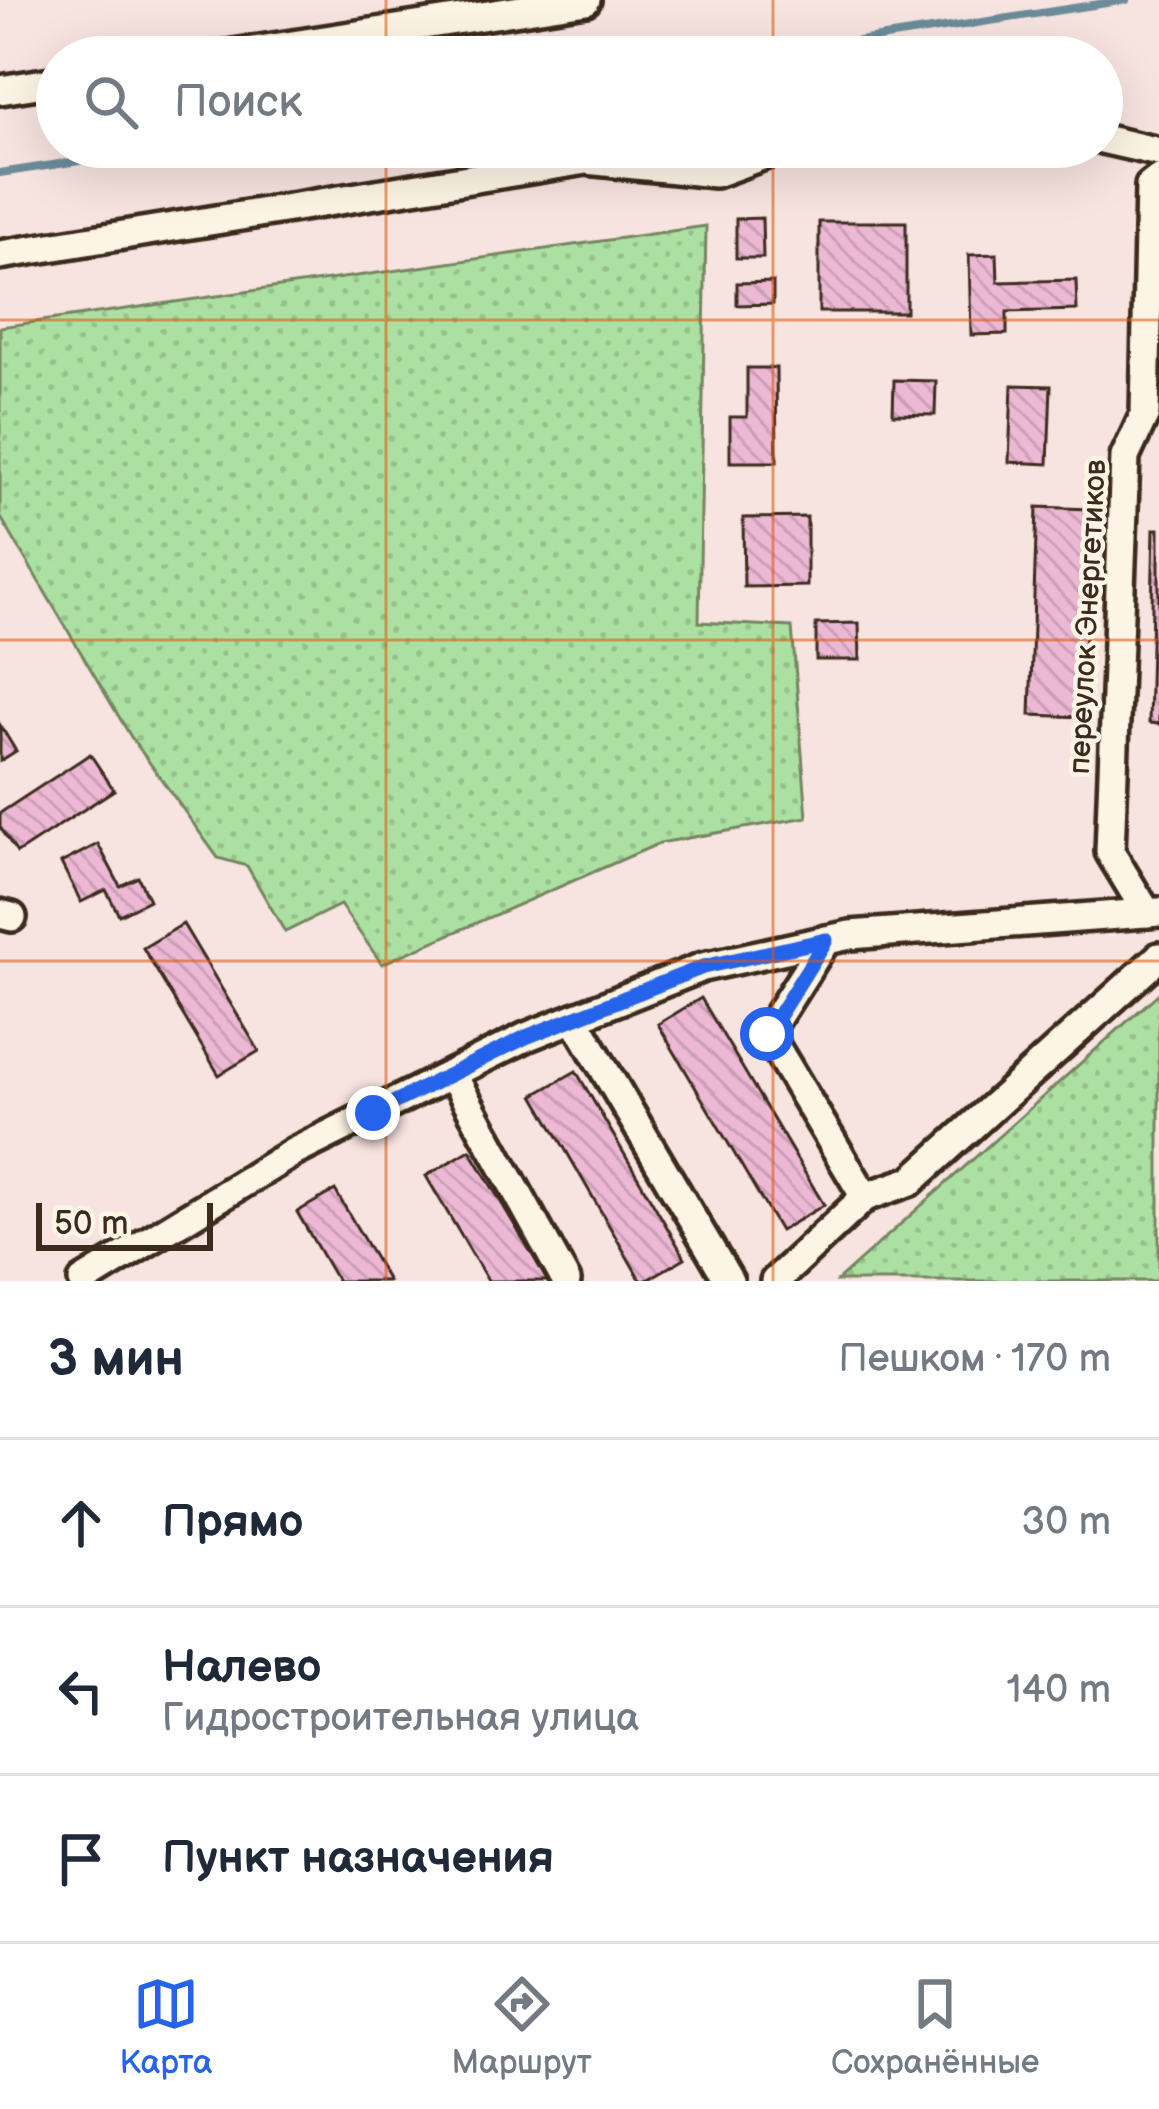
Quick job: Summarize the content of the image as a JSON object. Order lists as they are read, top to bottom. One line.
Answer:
{"streets":{"street":["переулок Энергетиков"]},"scale_bar":"50 m","page":{"search":"Поиск","scale":"50 m","heading":["3 мин","Пешком · 170 m"],"list":[["Прямо","30 m"],["Налево","Гидростроительная улица","140 m"],"Пункт назначения"],"nav":["Карта","Маршрут","Сохранённые"]}}
